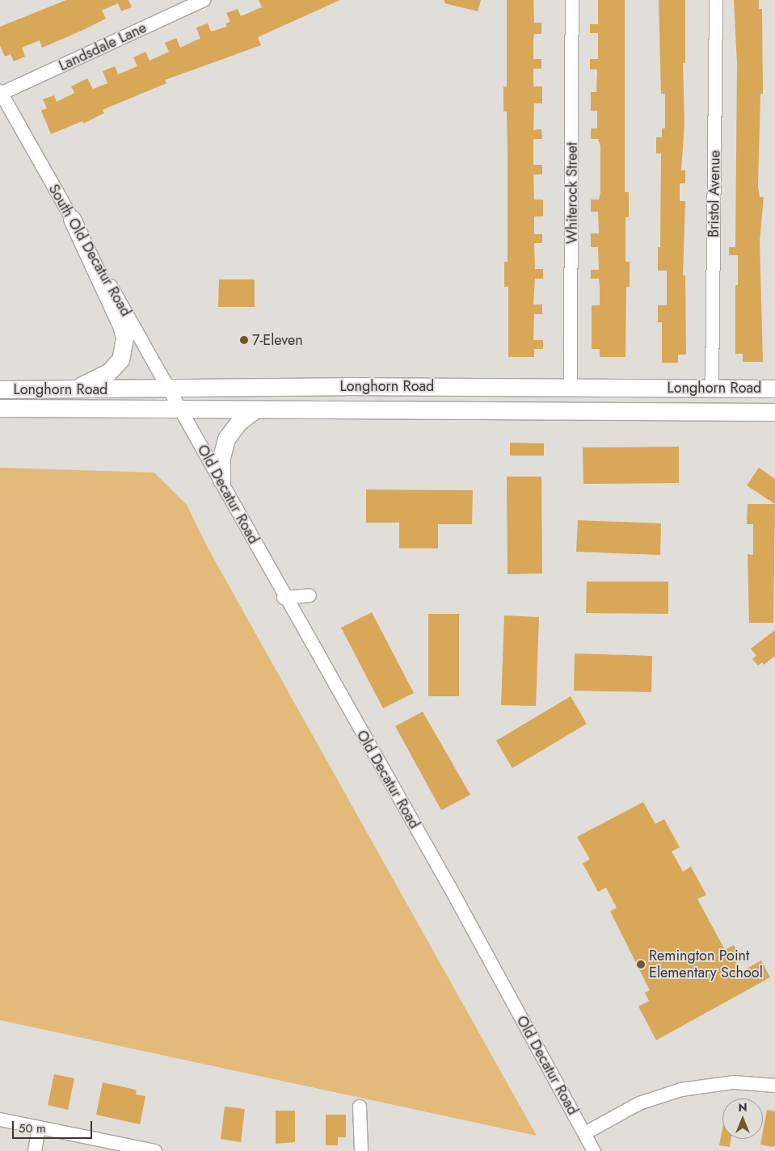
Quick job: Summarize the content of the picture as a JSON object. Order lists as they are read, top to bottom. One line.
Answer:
{"streets":{"main road":["Longhorn Road"],"street":["Landsdale Lane","Whiterock Street","Bristol Avenue","South Old Decatur Road","Old Decatur Road"]},"crossings":[["Landsdale Lane","South Old Decatur Road"],["Whiterock Street","Longhorn Road"],["Bristol Avenue","Longhorn Road"],["South Old Decatur Road","Longhorn Road"],["South Old Decatur Road","Old Decatur Road"],["Longhorn Road","Old Decatur Road"]],"places":["7-Eleven","Remington Point Elementary School"],"scale_bar":"50 m","north":"top"}
